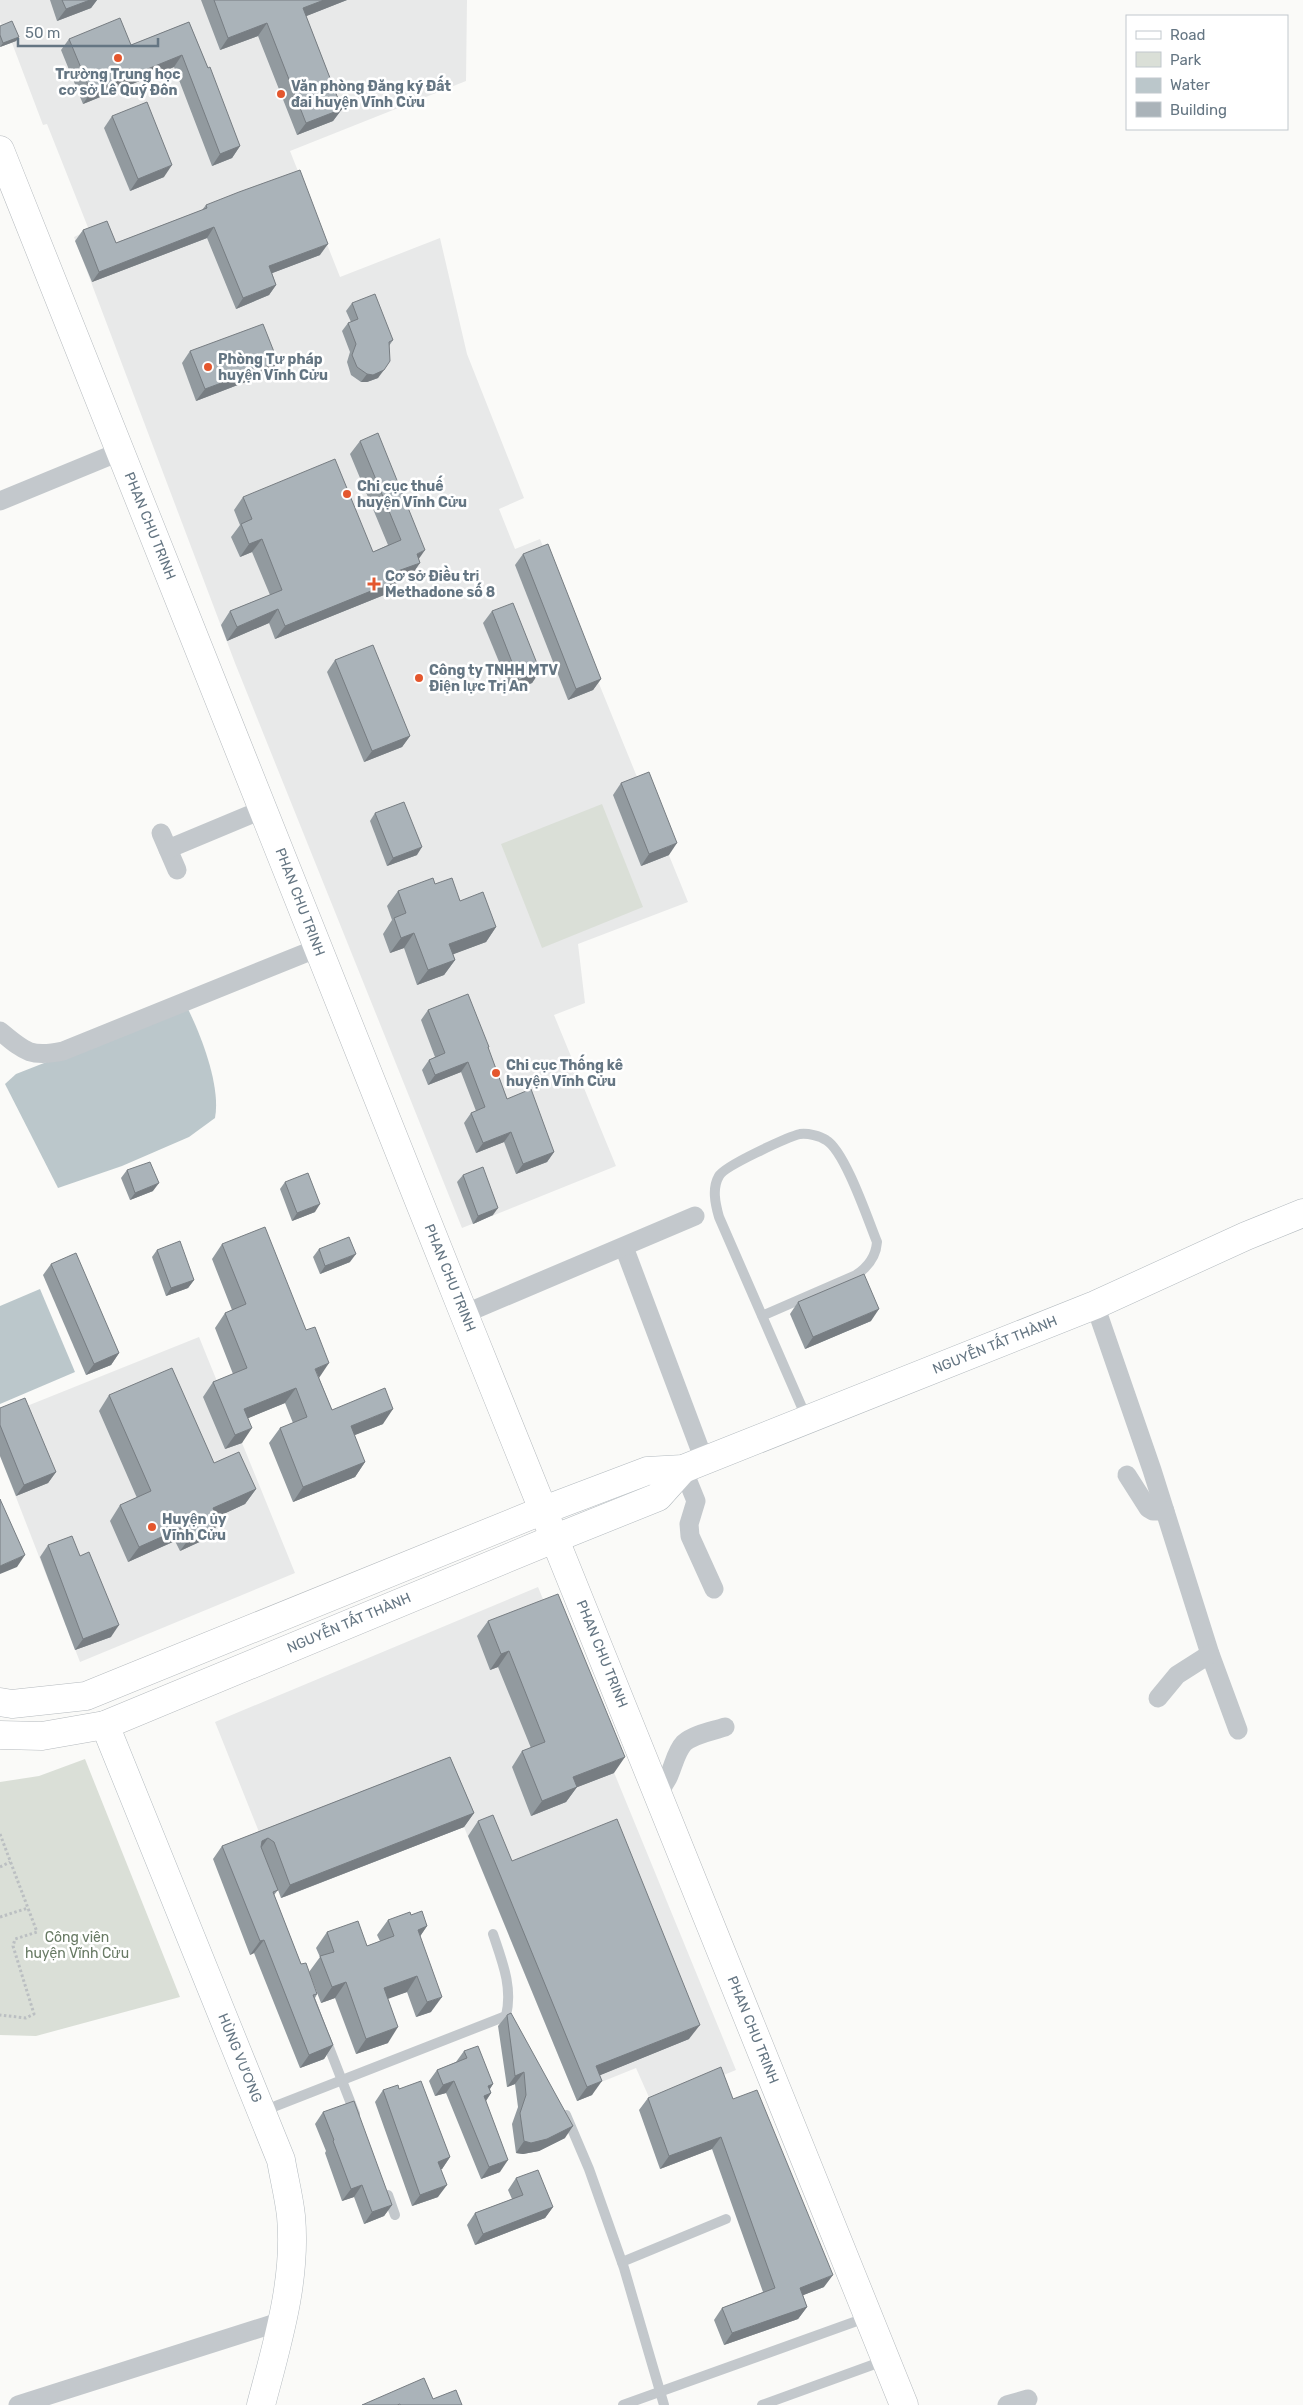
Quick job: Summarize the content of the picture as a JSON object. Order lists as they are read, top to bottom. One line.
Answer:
{"streets":{"main road":["PHAN CHU TRINH","NGUYỄN TẤT THÀNH","HÙNG VƯƠNG"]},"crossings":[["PHAN CHU TRINH","NGUYỄN TẤT THÀNH"],["NGUYỄN TẤT THÀNH","HÙNG VƯƠNG"]],"parks":["Công viên huyện Vĩnh Cửu"],"places":{"other":["Trường Trung học cơ sở Lê Quý Đôn","Văn phòng Đăng ký Đất đai huyện Vĩnh Cửu","Phòng Tư pháp huyện Vĩnh Cửu","Chi cục thuế huyện Vĩnh Cửu","Công ty TNHH MTV Điện lực Trị An","Chi cục Thống kê huyện Vĩnh Cửu","Huyện ủy Vĩnh Cửu"],"health":["Cơ sở Điều trị Methadone số 8"]},"legend":["Road","Park","Water","Building"],"scale_bar":"50 m"}
